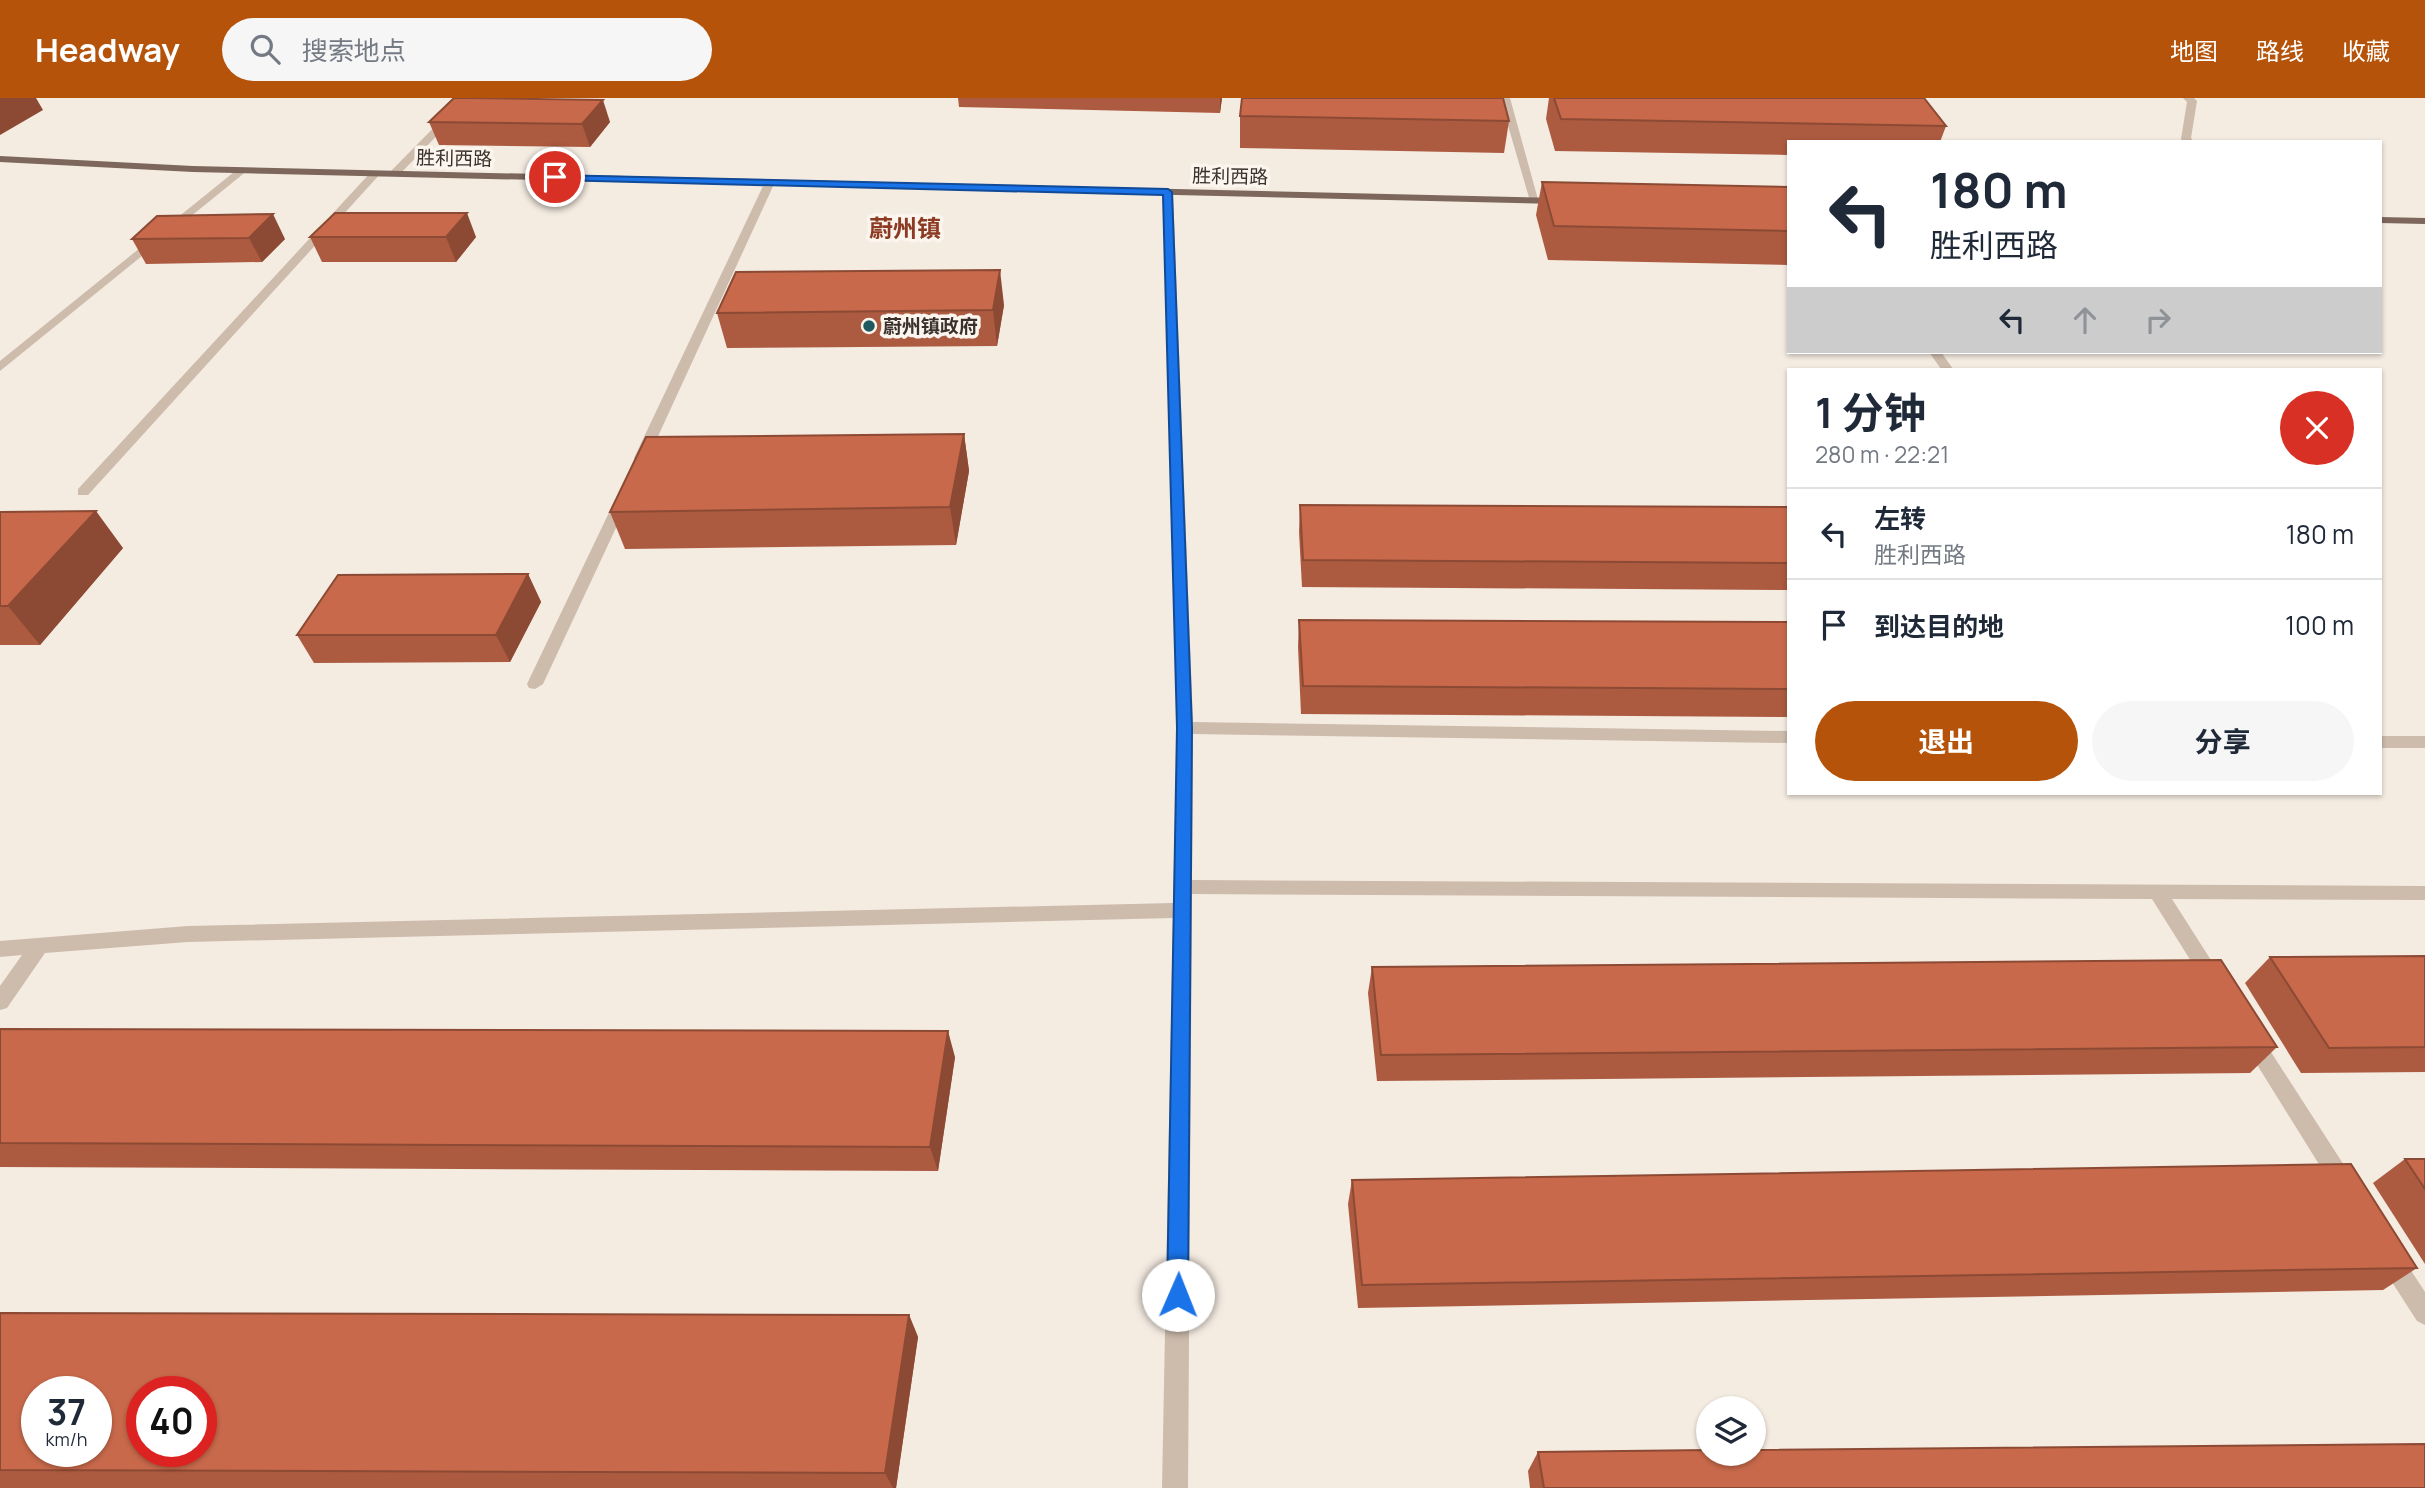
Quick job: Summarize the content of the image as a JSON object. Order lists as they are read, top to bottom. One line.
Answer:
{"streets":{"main road":["胜利西路"]},"districts":["蔚州镇"],"places":["蔚州镇政府"],"page":{"header":"Headway","search":"搜索地点","nav":["地图","路线","收藏"],"turn":["180 m","胜利西路"],"heading":["1 分钟","280 m · 22:21"],"list":[{"name":"左转","note":"胜利西路","value":"180 m"},{"name":"到达目的地","value":"100 m"}],"buttons":["退出","分享"],"speed":"37 km/h","limit":"40"}}
